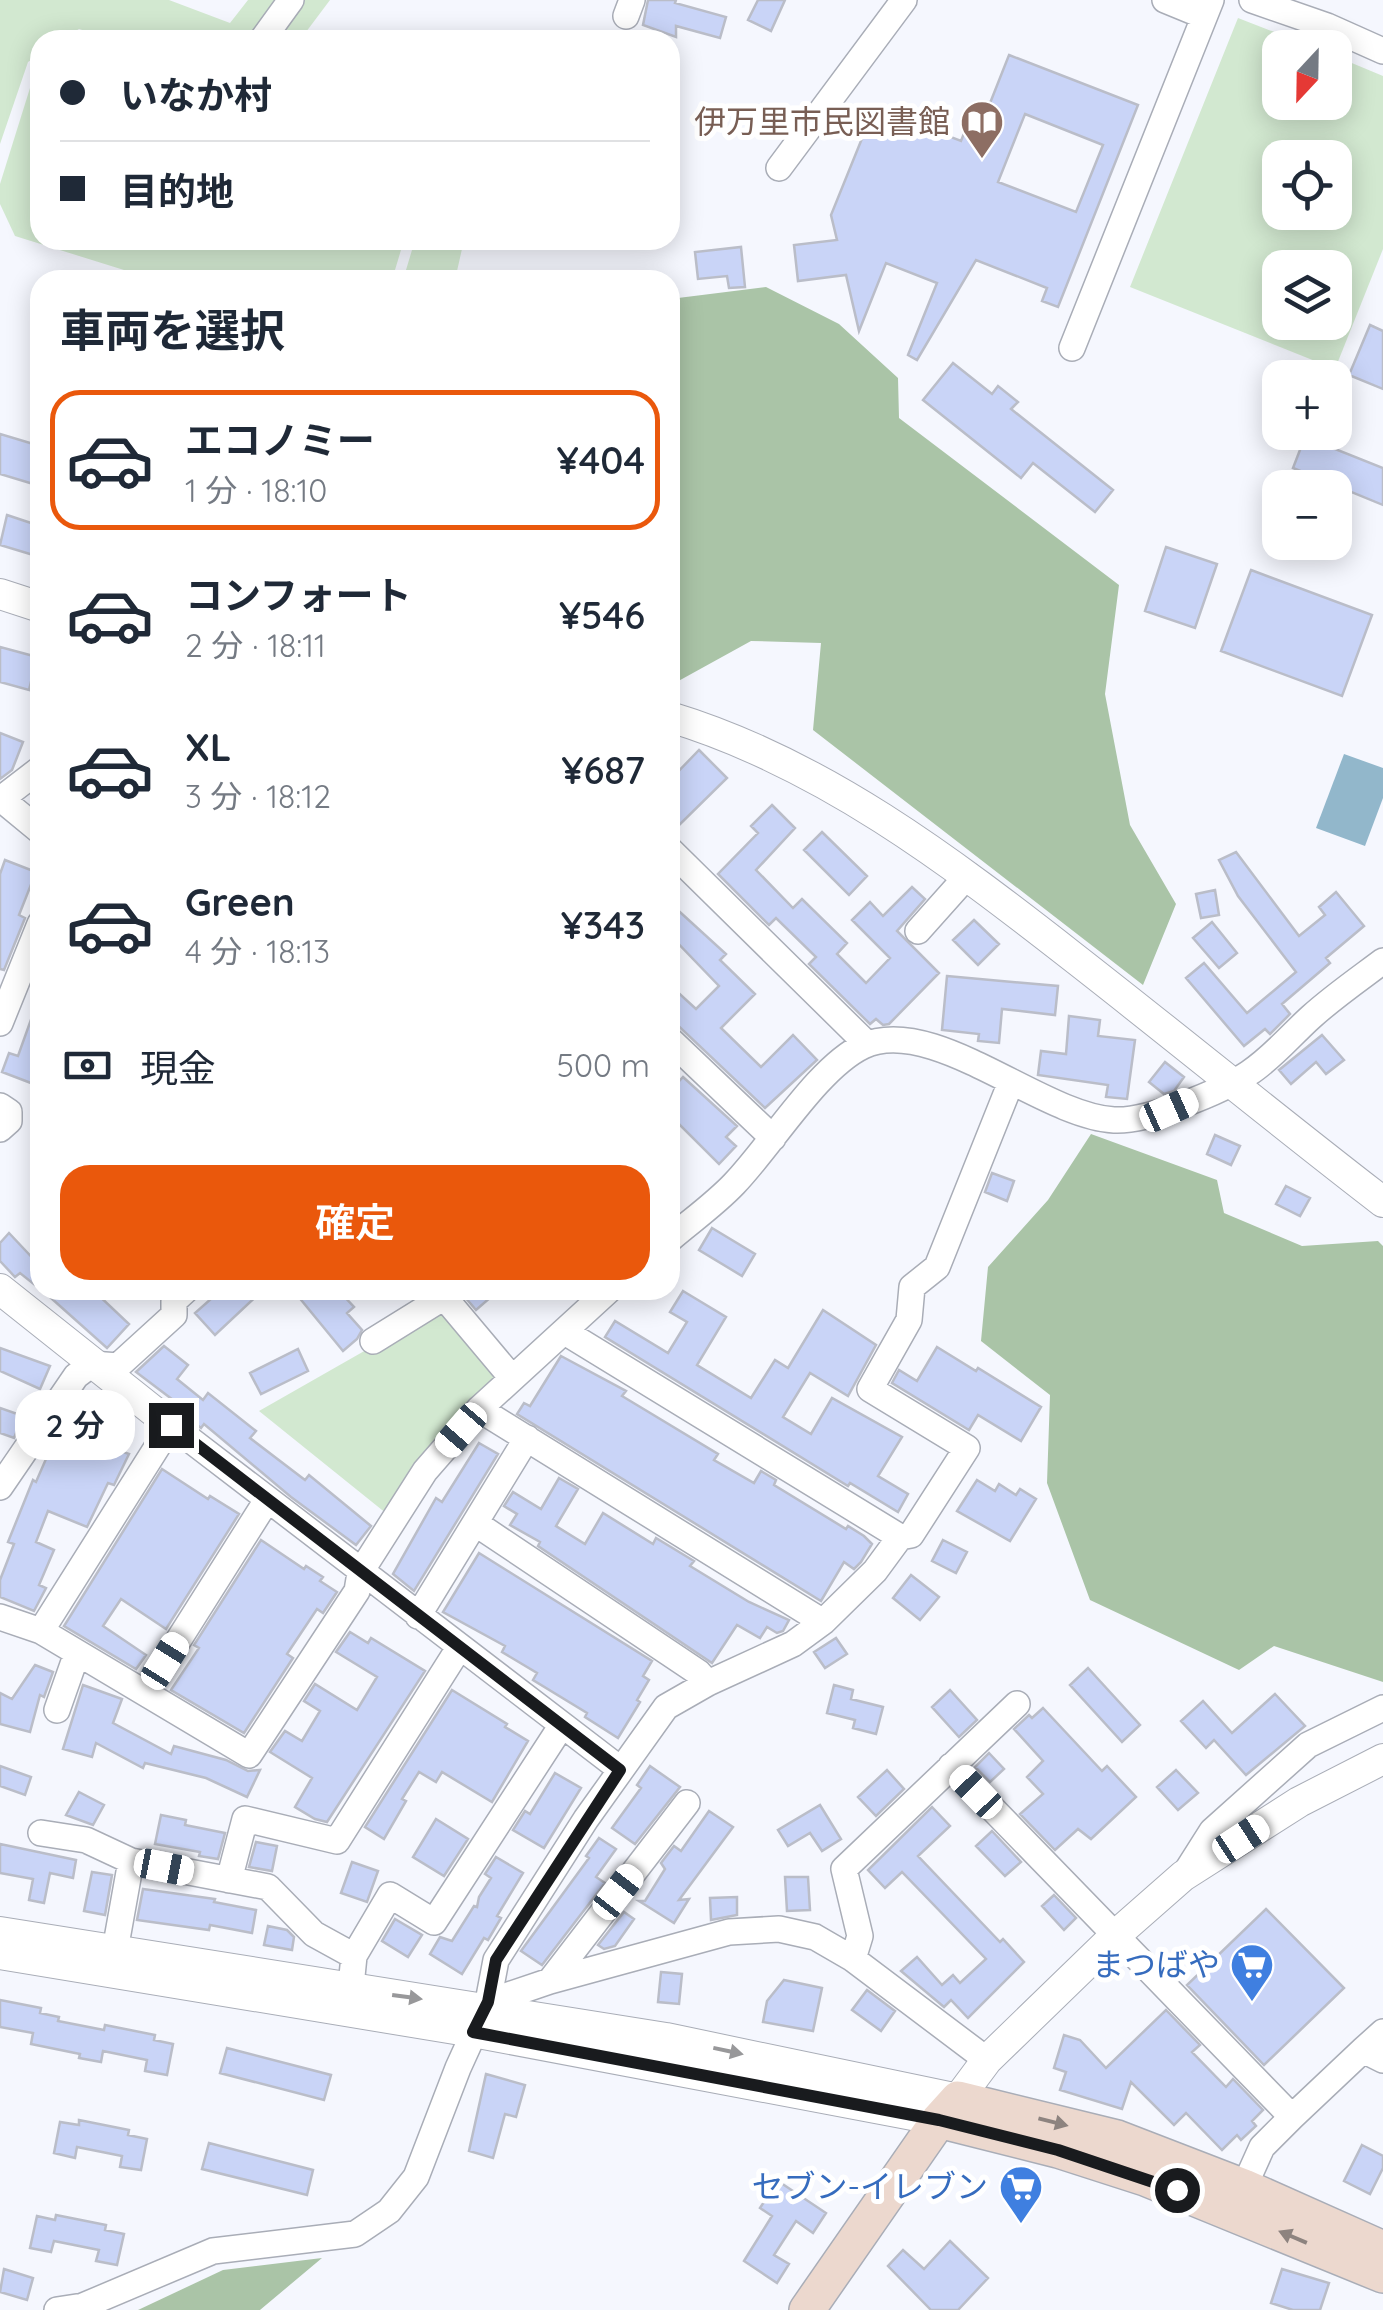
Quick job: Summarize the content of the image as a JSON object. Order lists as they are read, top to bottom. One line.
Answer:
{"places":{"library":["伊万里市民図書館"],"supermarket":["まつばや","セブン-イレブン"]},"north":"bottom","page":{"map_buttons":["+","−"],"banner":["いなか村","目的地"],"heading":"車両を選択","list":[{"name":"エコノミー","note":"1 分 · 18:10","value":"¥404"},{"name":"コンフォート","note":"2 分 · 18:11","value":"¥546"},{"name":"XL","note":"3 分 · 18:12","value":"¥687"},{"name":"Green","note":"4 分 · 18:13","value":"¥343"}],"pay":["現金","500 m"],"buttons":"確定","bubble":"2 分"}}
